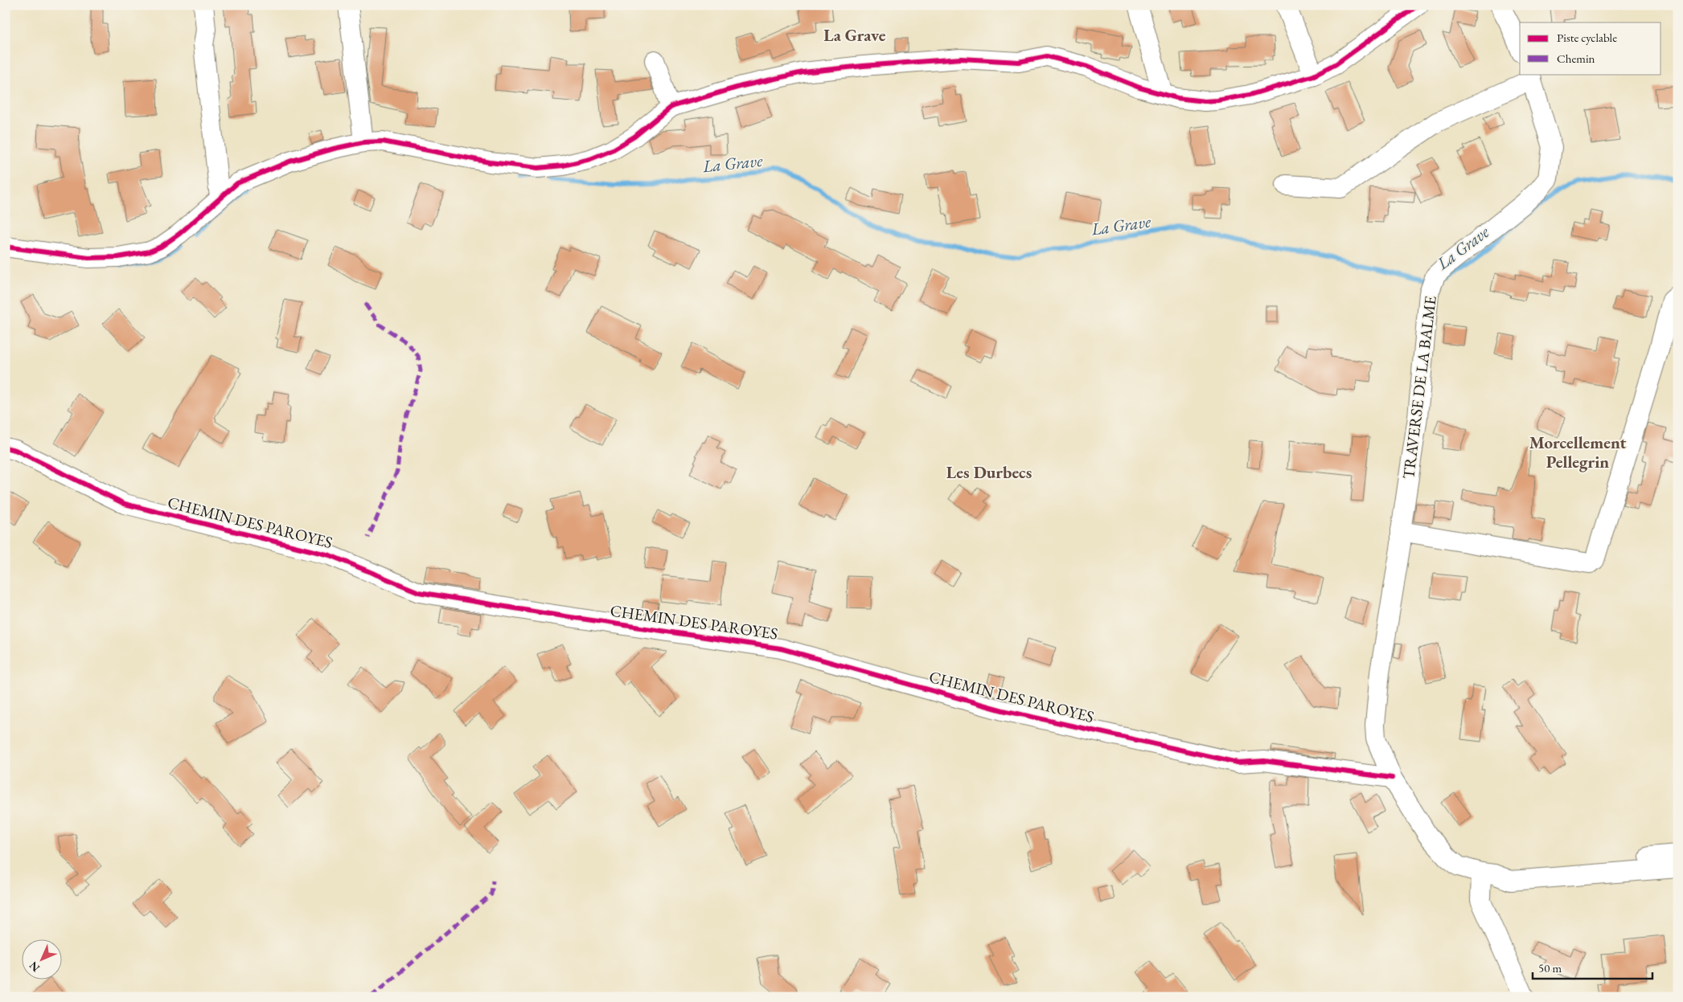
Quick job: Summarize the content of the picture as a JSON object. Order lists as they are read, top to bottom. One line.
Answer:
{"streets":{"street":["TRAVERSE DE LA BALME","CHEMIN DES PAROYES"]},"crossings":[["TRAVERSE DE LA BALME","CHEMIN DES PAROYES"]],"districts":["La Grave","Morcellement Pellegrin","Les Durbecs"],"water":["La Grave"],"legend":["Piste cyclable","Chemin"],"scale_bar":"50 m","north":"bottom left"}
